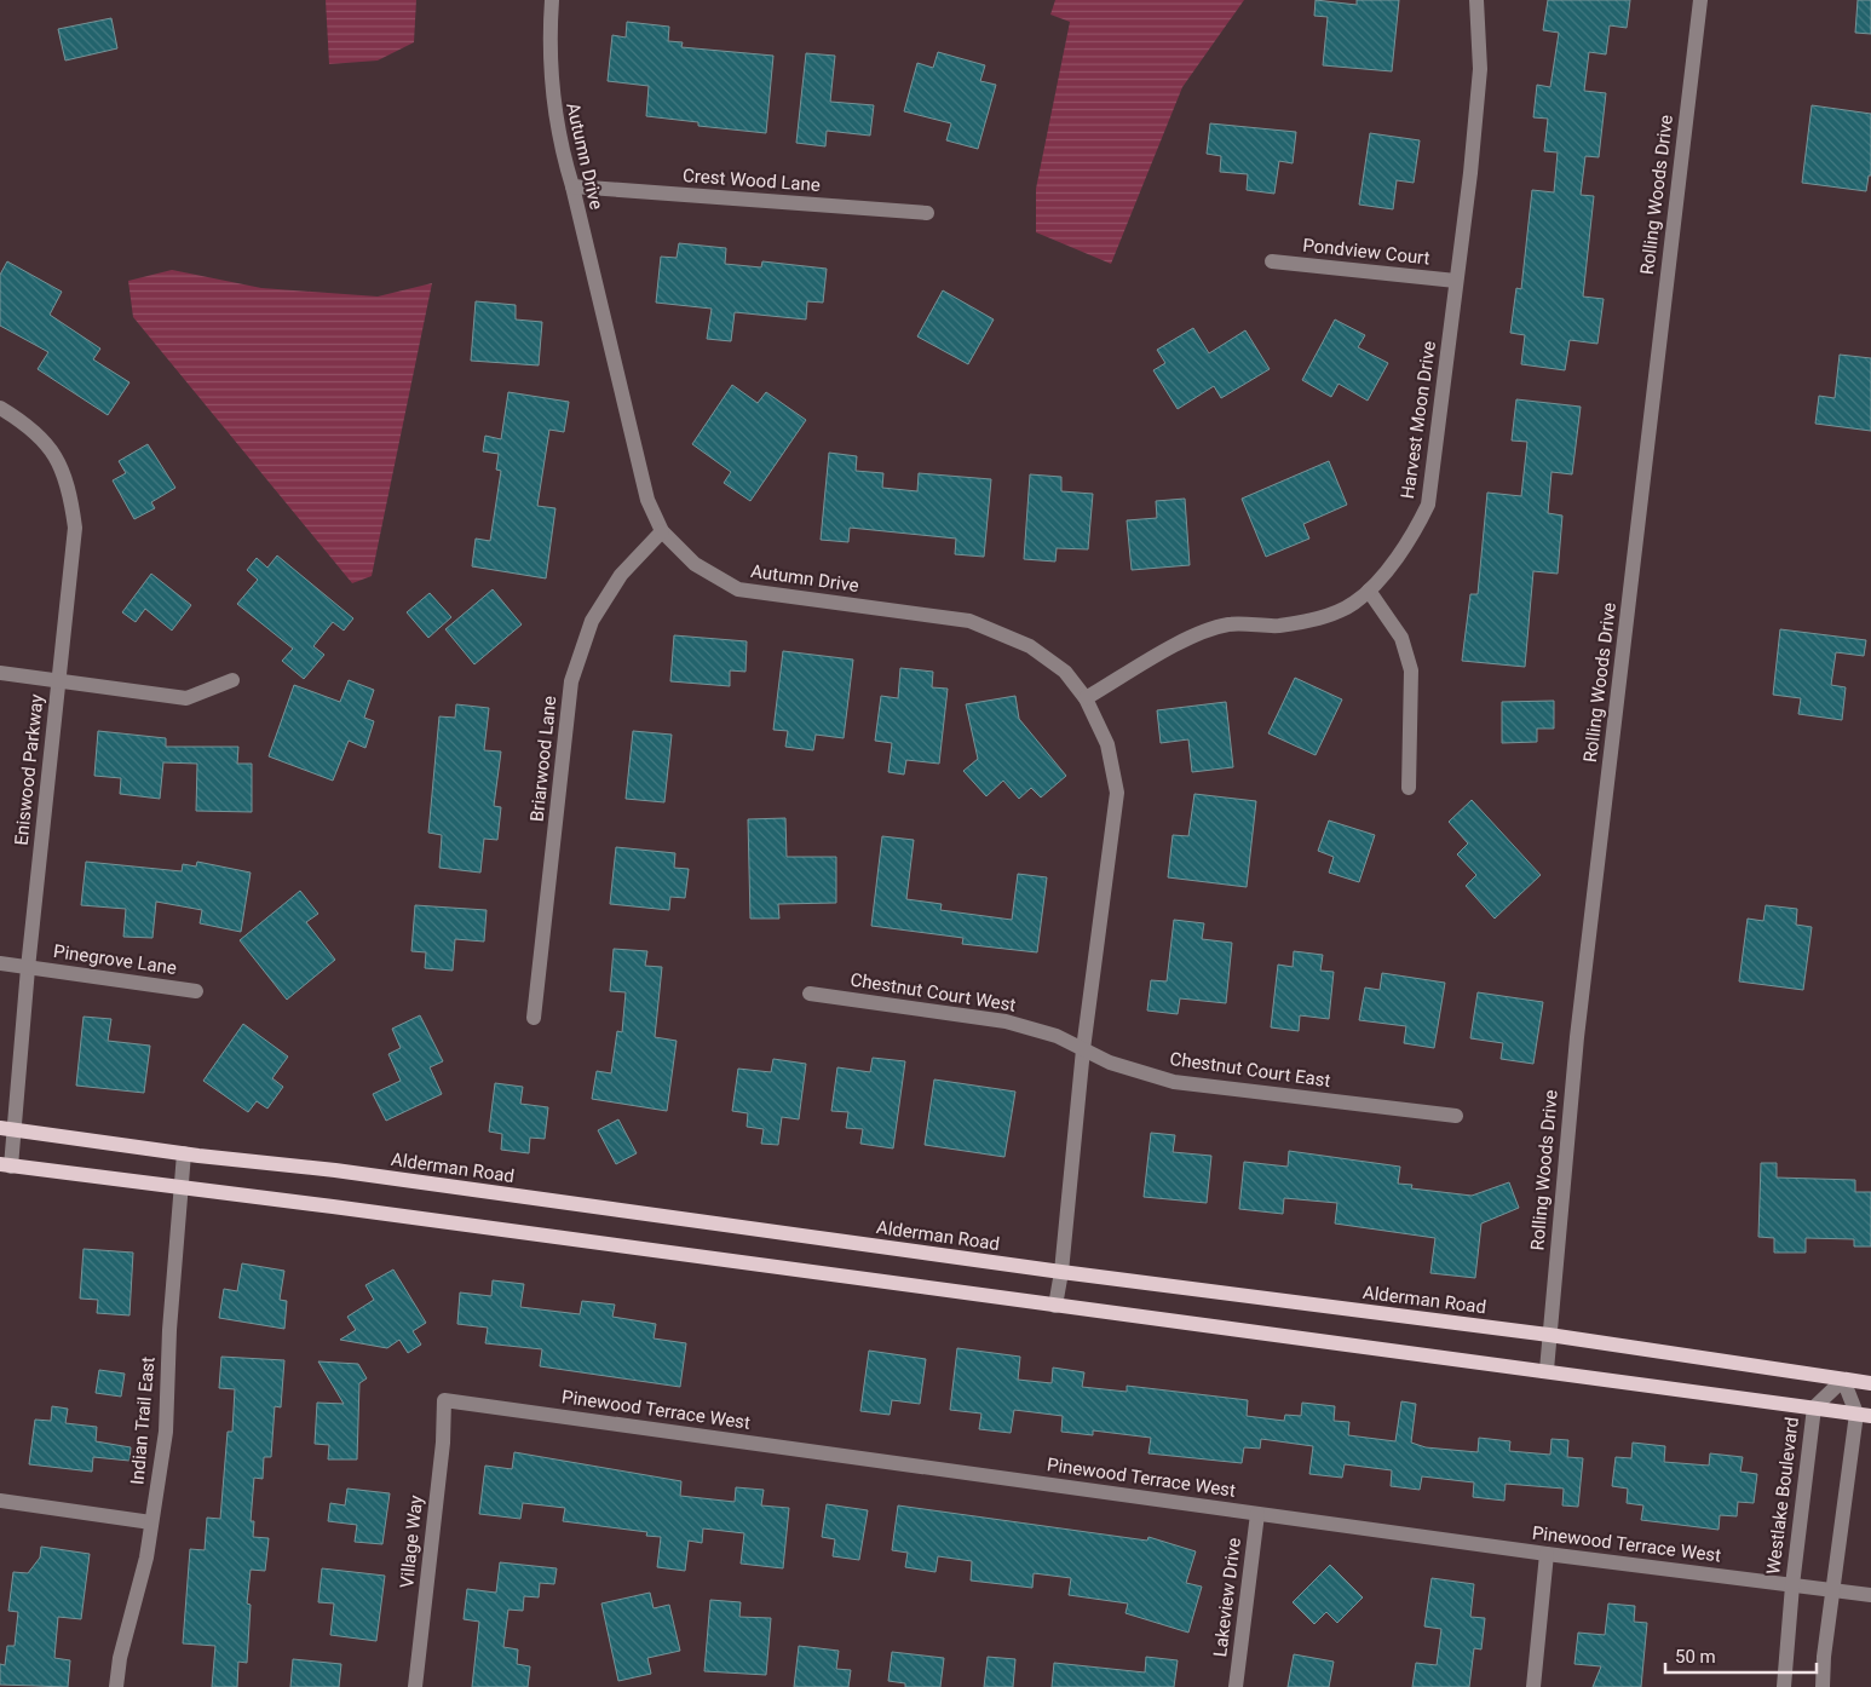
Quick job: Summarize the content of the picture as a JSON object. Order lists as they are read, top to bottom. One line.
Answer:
{"streets":{"main road":["Alderman Road"],"street":["Autumn Drive","Crest Wood Lane","Rolling Woods Drive","Pondview Court","Harvest Moon Drive","Briarwood Lane","Eniswood Parkway","Pinegrove Lane","Chestnut Court West","Chestnut Court East","Pinewood Terrace West","Indian Trail East","Westlake Boulevard","Village Way","Lakeview Drive"]},"crossings":[["Autumn Drive","Crest Wood Lane"],["Autumn Drive","Harvest Moon Drive"],["Autumn Drive","Briarwood Lane"],["Autumn Drive","Chestnut Court West"],["Autumn Drive","Chestnut Court East"],["Rolling Woods Drive","Alderman Road"],["Pondview Court","Harvest Moon Drive"],["Eniswood Parkway","Pinegrove Lane"],["Eniswood Parkway","Alderman Road"],["Chestnut Court West","Chestnut Court East"],["Alderman Road","Indian Trail East"],["Alderman Road","Westlake Boulevard"],["Pinewood Terrace West","Westlake Boulevard"],["Pinewood Terrace West","Village Way"],["Pinewood Terrace West","Lakeview Drive"]],"scale_bar":"50 m"}
